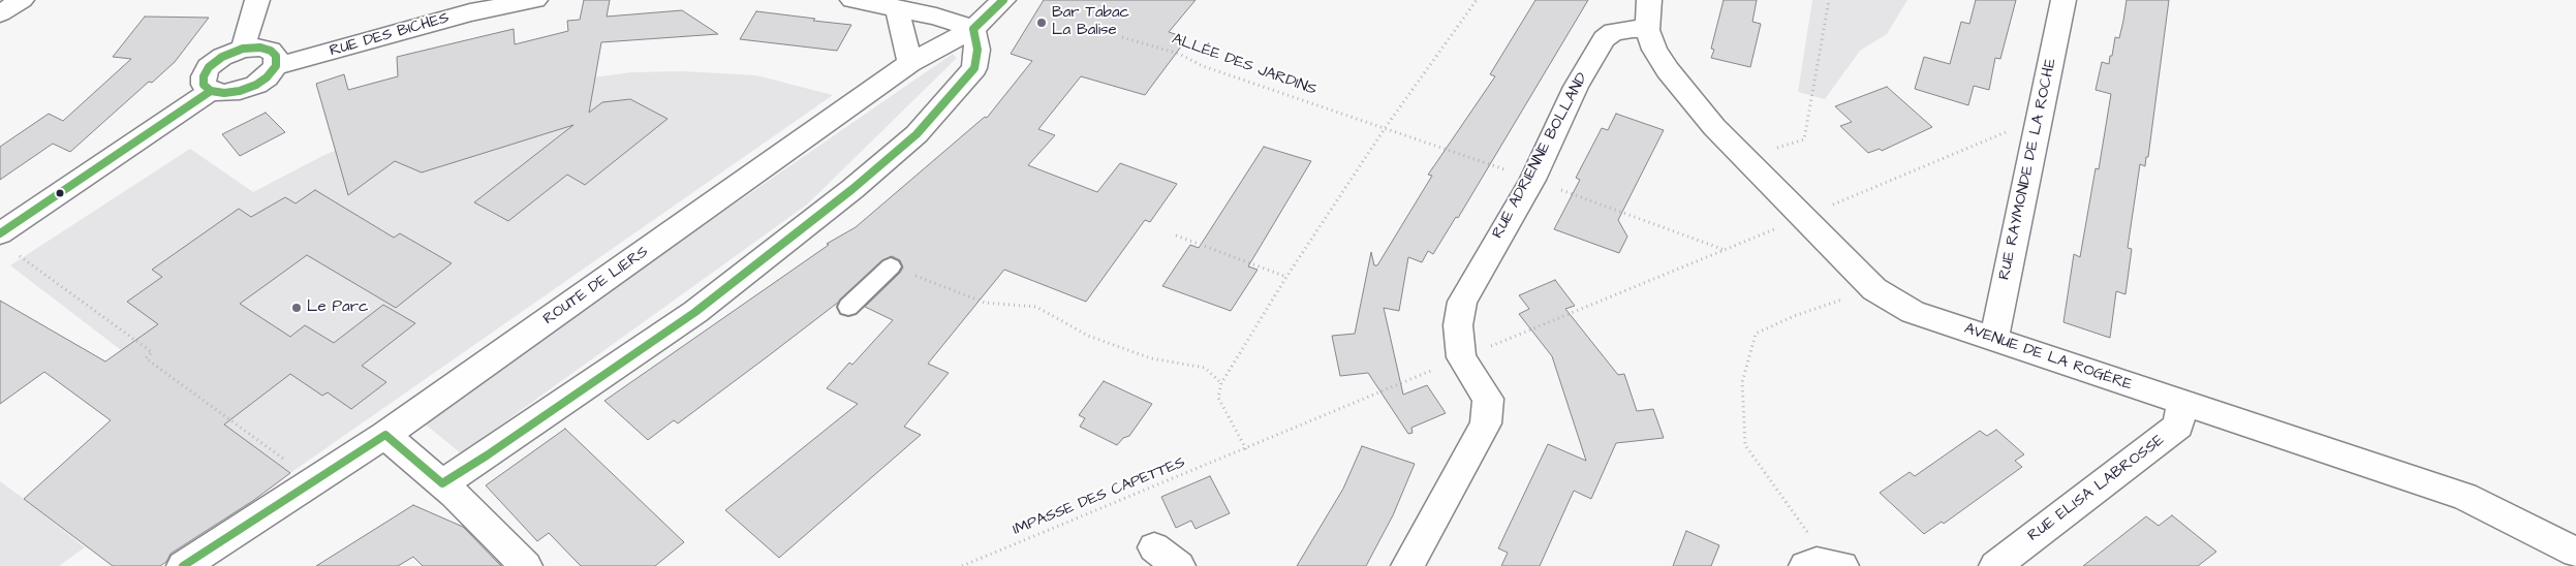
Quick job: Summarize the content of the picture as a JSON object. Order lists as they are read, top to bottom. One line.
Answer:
{"streets":{"street":["RUE DES BICHES","RUE ADRIENNE BOLLAND","RUE RAYMONDE DE LA ROCHE","ROUTE DE LIERS","AVENUE DE LA ROGÈRE","RUE ELISA LABROSSE"],"path":["ALLÉE DES JARDINS","IMPASSE DES CAPETTES"]},"crossings":[["RUE ADRIENNE BOLLAND","AVENUE DE LA ROGÈRE"],["RUE ADRIENNE BOLLAND","IMPASSE DES CAPETTES"],["RUE RAYMONDE DE LA ROCHE","AVENUE DE LA ROGÈRE"],["RUE RAYMONDE DE LA ROCHE","IMPASSE DES CAPETTES"],["AVENUE DE LA ROGÈRE","RUE ELISA LABROSSE"],["AVENUE DE LA ROGÈRE","IMPASSE DES CAPETTES"]],"places":["Bar Tabac La Balise","Le Parc"]}
